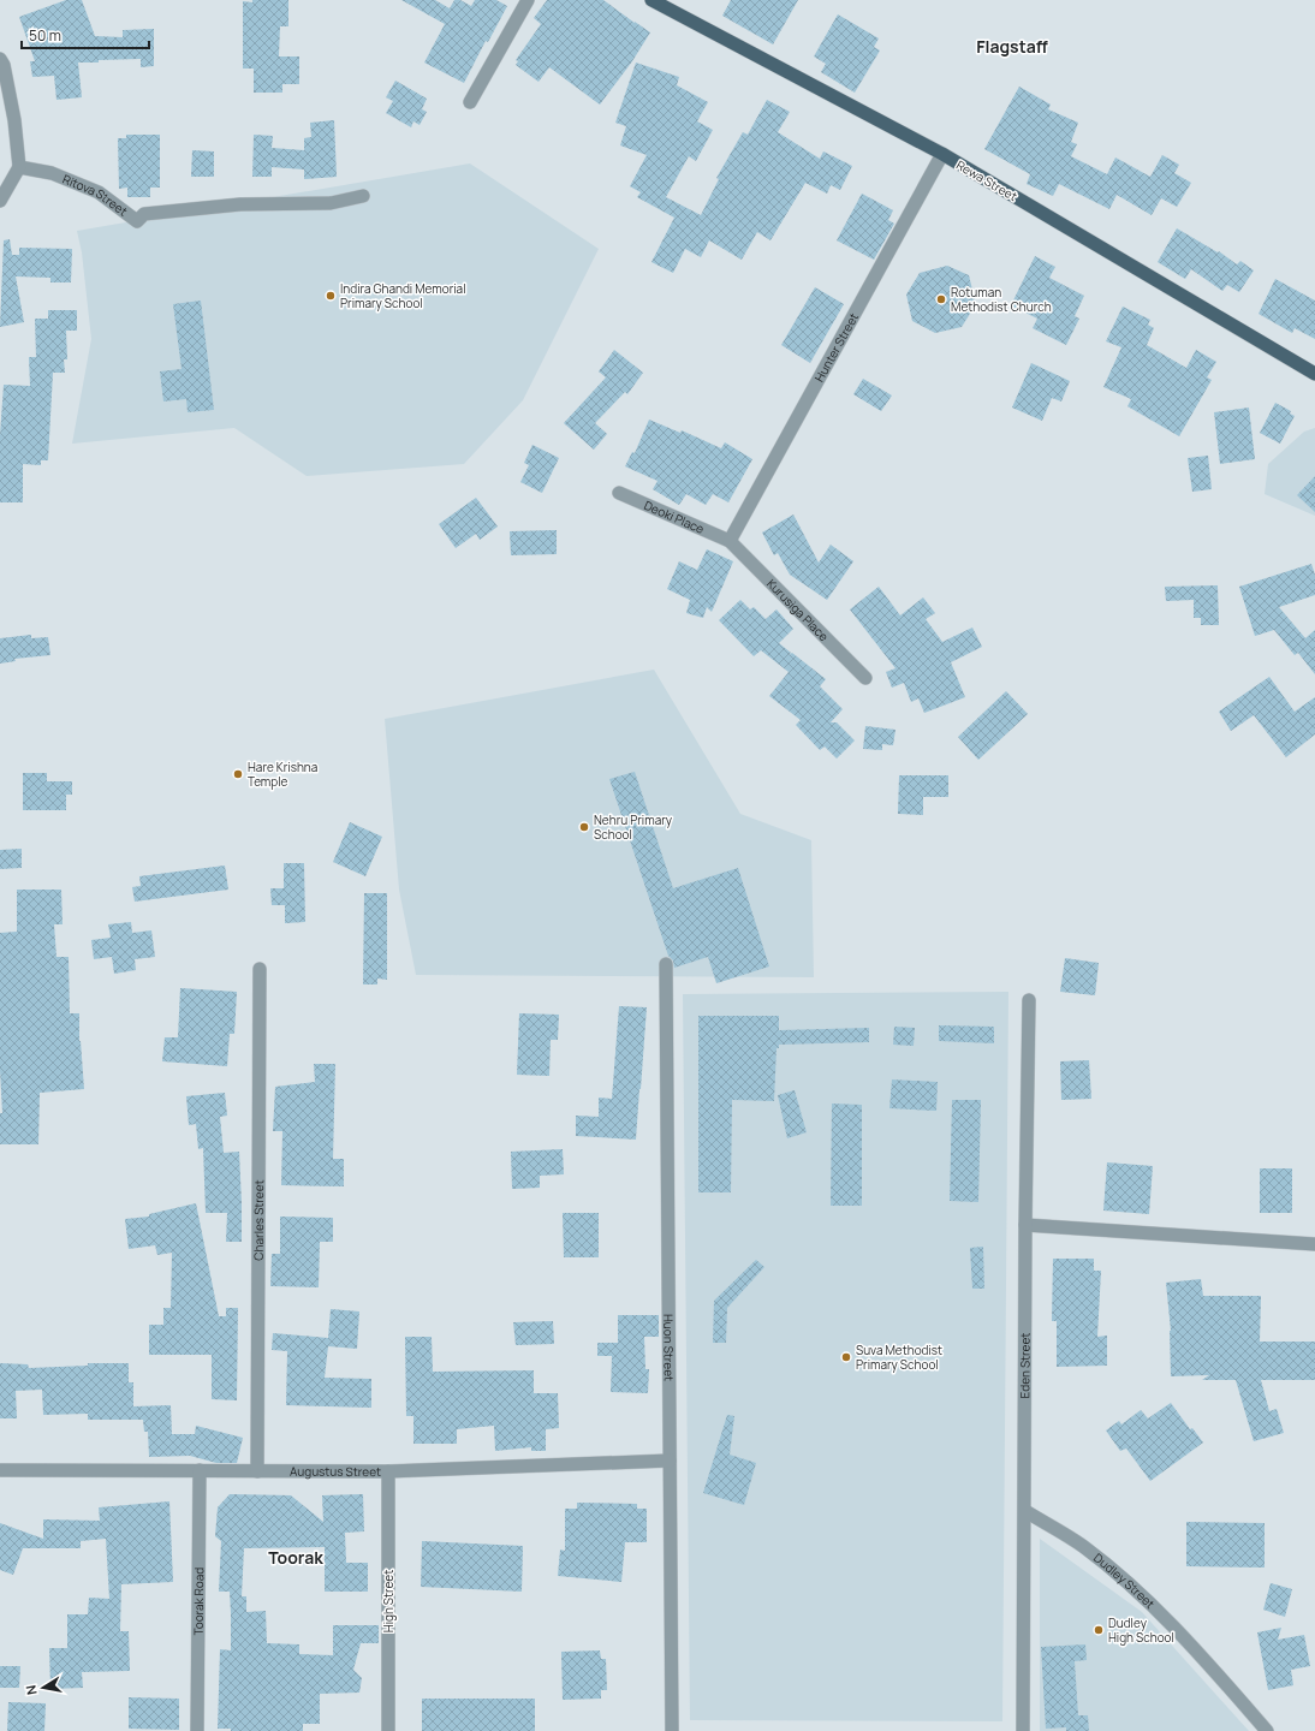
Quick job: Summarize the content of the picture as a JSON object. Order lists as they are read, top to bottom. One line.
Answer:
{"streets":{"main road":["Rewa Street"],"street":["Ritova Street","Hunter Street","Deoki Place","Kurusiga Place","Charles Street","Huon Street","Eden Street","Augustus Street","Dudley Street","Toorak Road","High Street"]},"crossings":[["Rewa Street","Hunter Street"],["Hunter Street","Deoki Place"],["Hunter Street","Kurusiga Place"],["Deoki Place","Kurusiga Place"],["Charles Street","Augustus Street"],["Huon Street","Augustus Street"],["Eden Street","Dudley Street"],["Augustus Street","Toorak Road"],["Augustus Street","High Street"]],"districts":["Flagstaff","Toorak"],"places":["Indira Ghandi Memorial Primary School","Rotuman Methodist Church","Hare Krishna Temple","Nehru Primary School","Suva Methodist Primary School","Dudley High School"],"scale_bar":"50 m","north":"left"}
